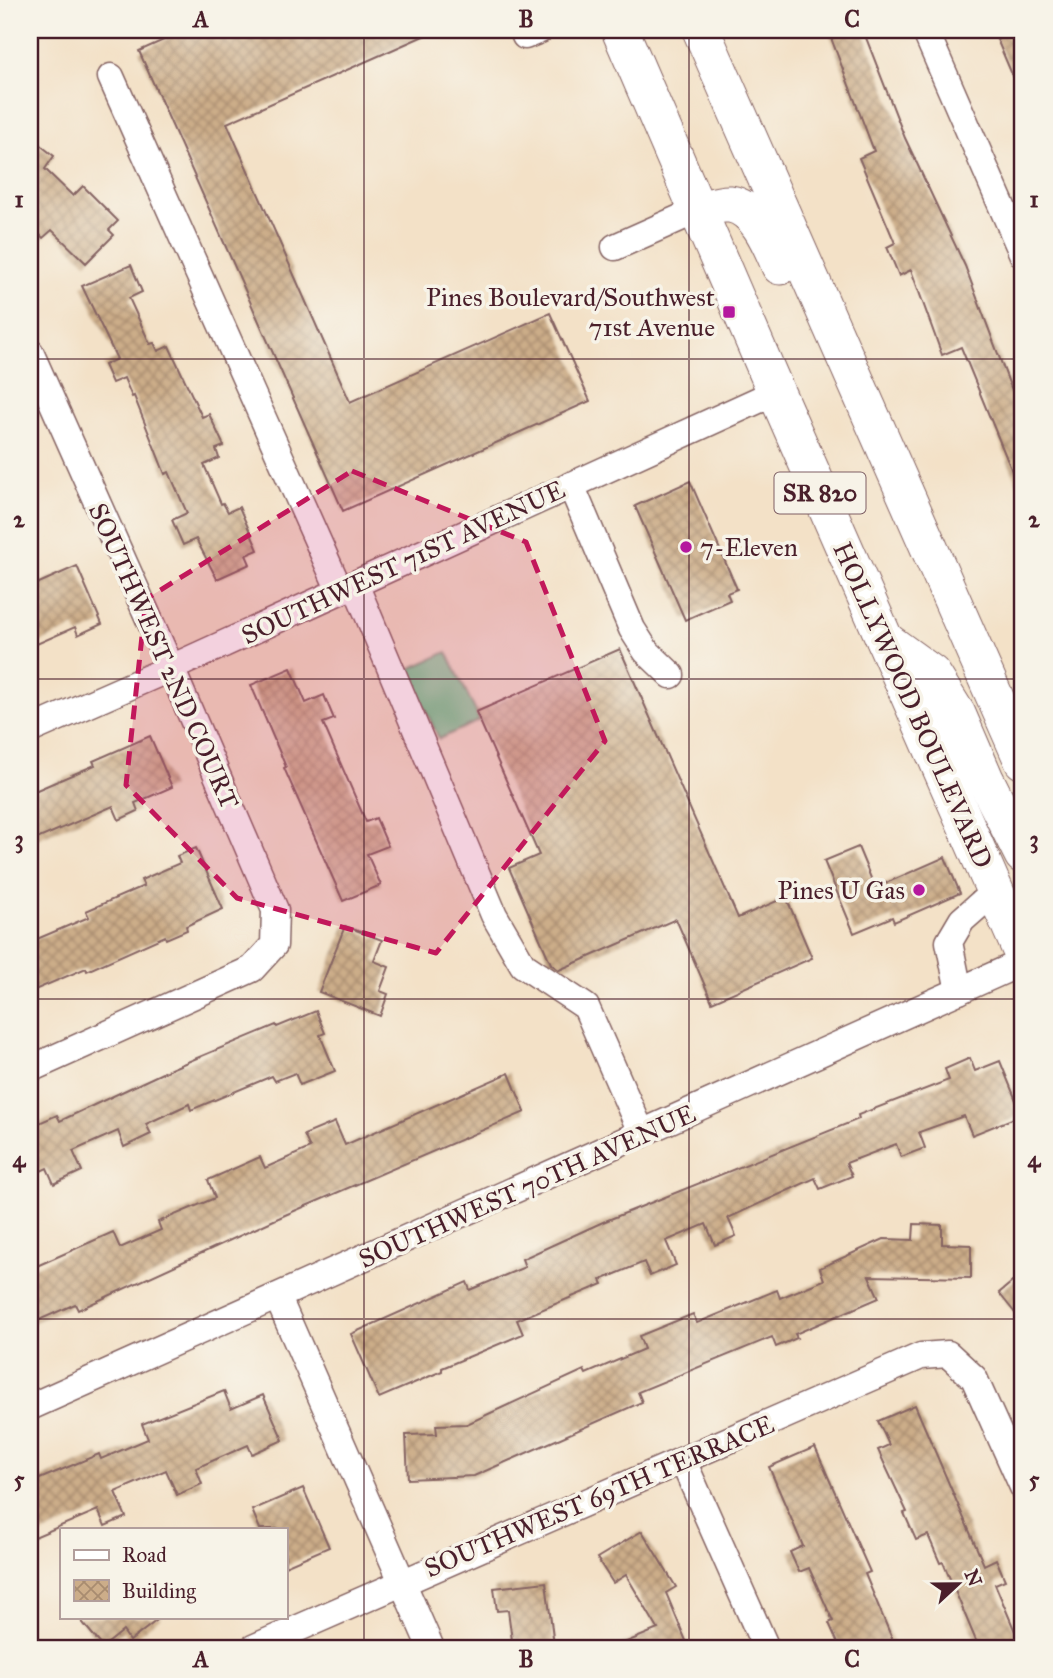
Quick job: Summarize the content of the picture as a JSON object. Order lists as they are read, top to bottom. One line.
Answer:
{"streets":{"highway":["SR 820","HOLLYWOOD BOULEVARD"],"street":["SOUTHWEST 71ST AVENUE","SOUTHWEST 2ND COURT","SOUTHWEST 70TH AVENUE","SOUTHWEST 69TH TERRACE"]},"crossings":[["SOUTHWEST 71ST AVENUE","SOUTHWEST 2ND COURT"],["SOUTHWEST 71ST AVENUE","HOLLYWOOD BOULEVARD"]],"places":{"transit":["Pines Boulevard/Southwest 71st Avenue"],"other":["7-Eleven","Pines U Gas"]},"legend":["Road","Building"],"north":"right","grid":{"columns":["A","B","C"],"rows":["1","2","3","4","5"]}}
